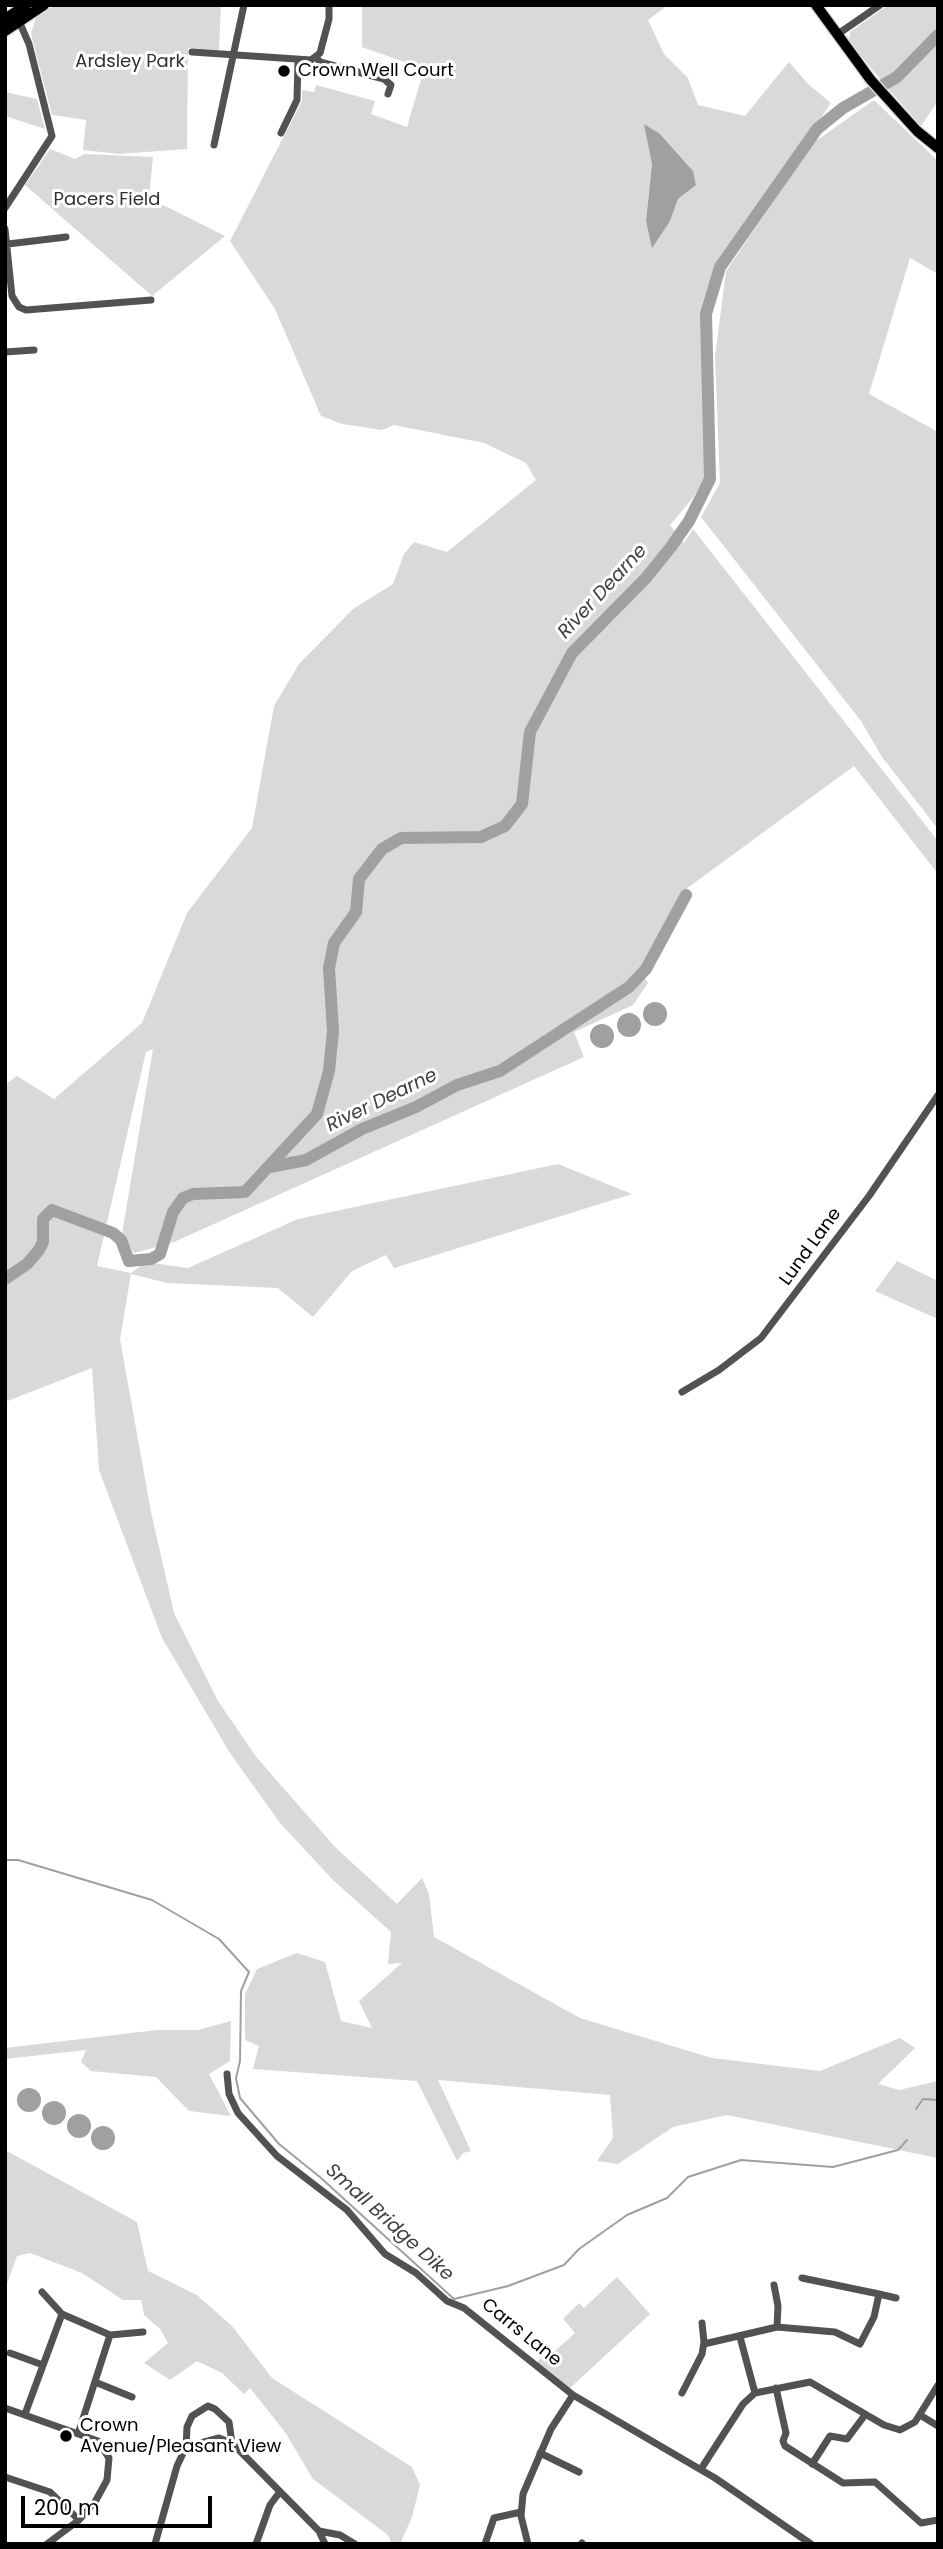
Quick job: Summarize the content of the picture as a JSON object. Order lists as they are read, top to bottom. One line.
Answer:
{"streets":{"street":["Lund Lane","Carrs Lane"]},"water":["River Dearne","Small Bridge Dike"],"parks":["Ardsley Park","Pacers Field"],"places":["Crown Well Court","Crown Avenue/Pleasant View"],"scale_bar":"200 m"}
